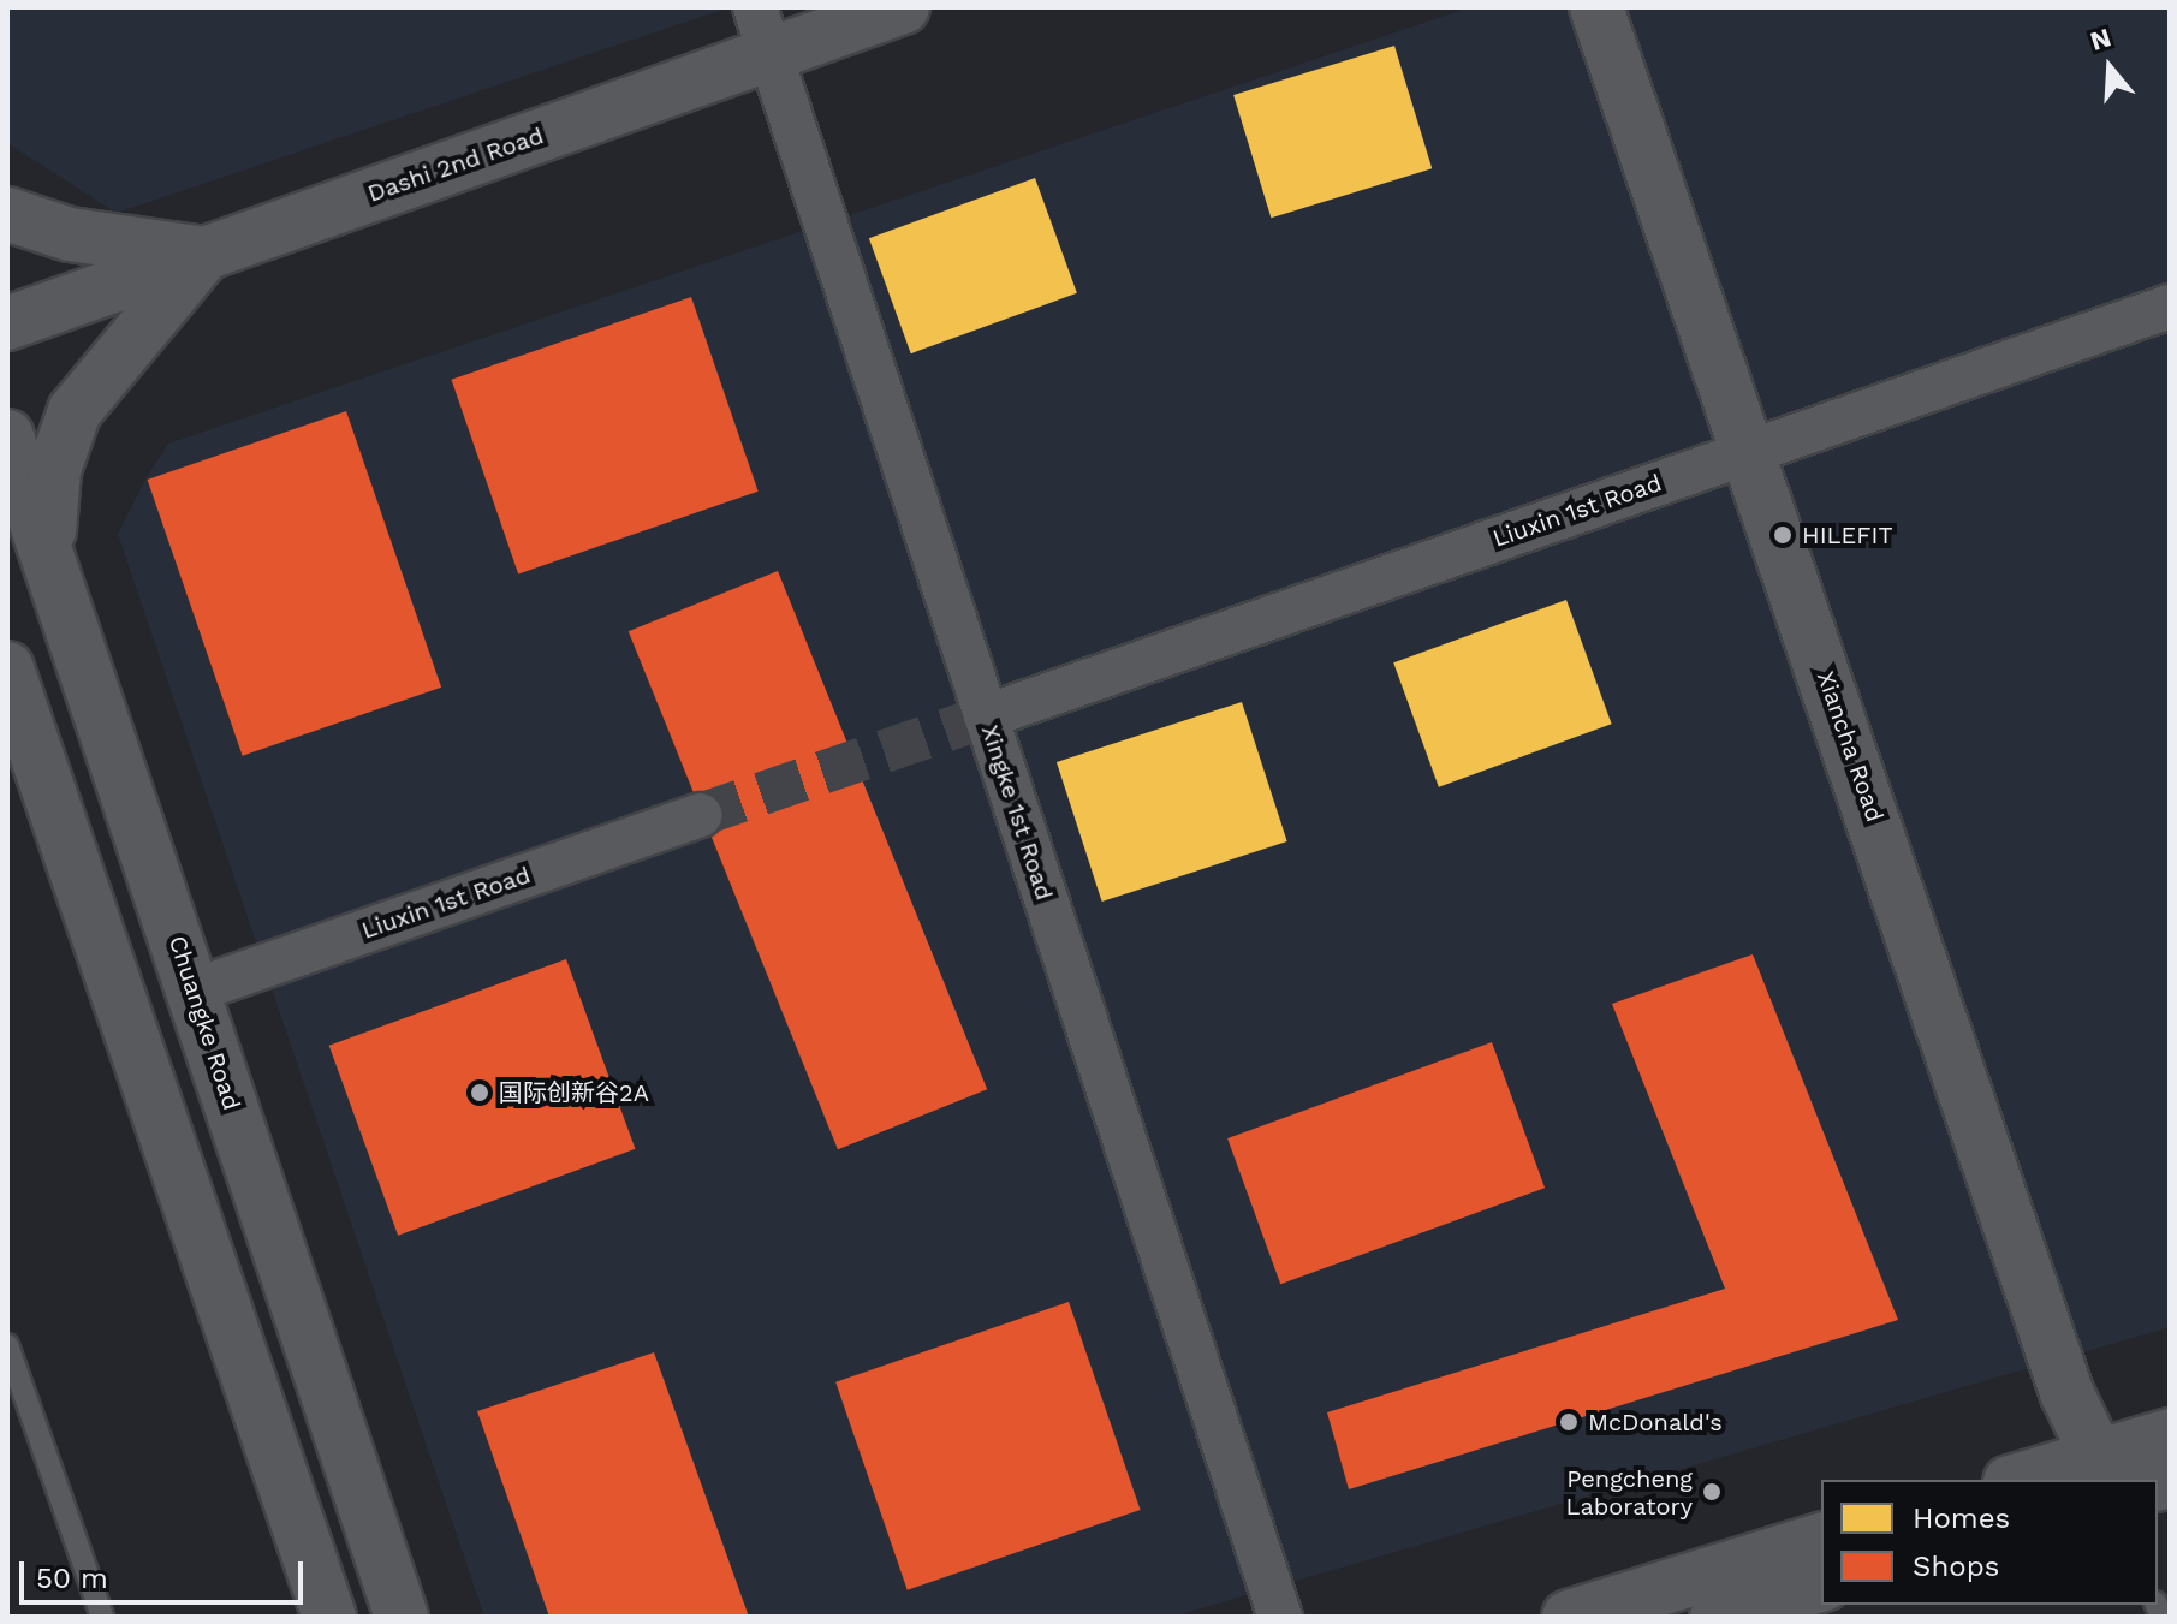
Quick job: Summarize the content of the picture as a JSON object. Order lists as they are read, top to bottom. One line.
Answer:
{"streets":{"main road":["Dashi 2nd Road","Xiancha Road","Chuangke Road"],"street":["Liuxin 1st Road","Xingke 1st Road"]},"crossings":[["Dashi 2nd Road","Xingke 1st Road"],["Liuxin 1st Road","Xiancha Road"],["Liuxin 1st Road","Xingke 1st Road"],["Liuxin 1st Road","Chuangke Road"]],"places":["HILEFIT","国际创新谷2A","McDonald's","Pengcheng Laboratory"],"legend":["Homes","Shops"],"scale_bar":"50 m","north":"top"}
